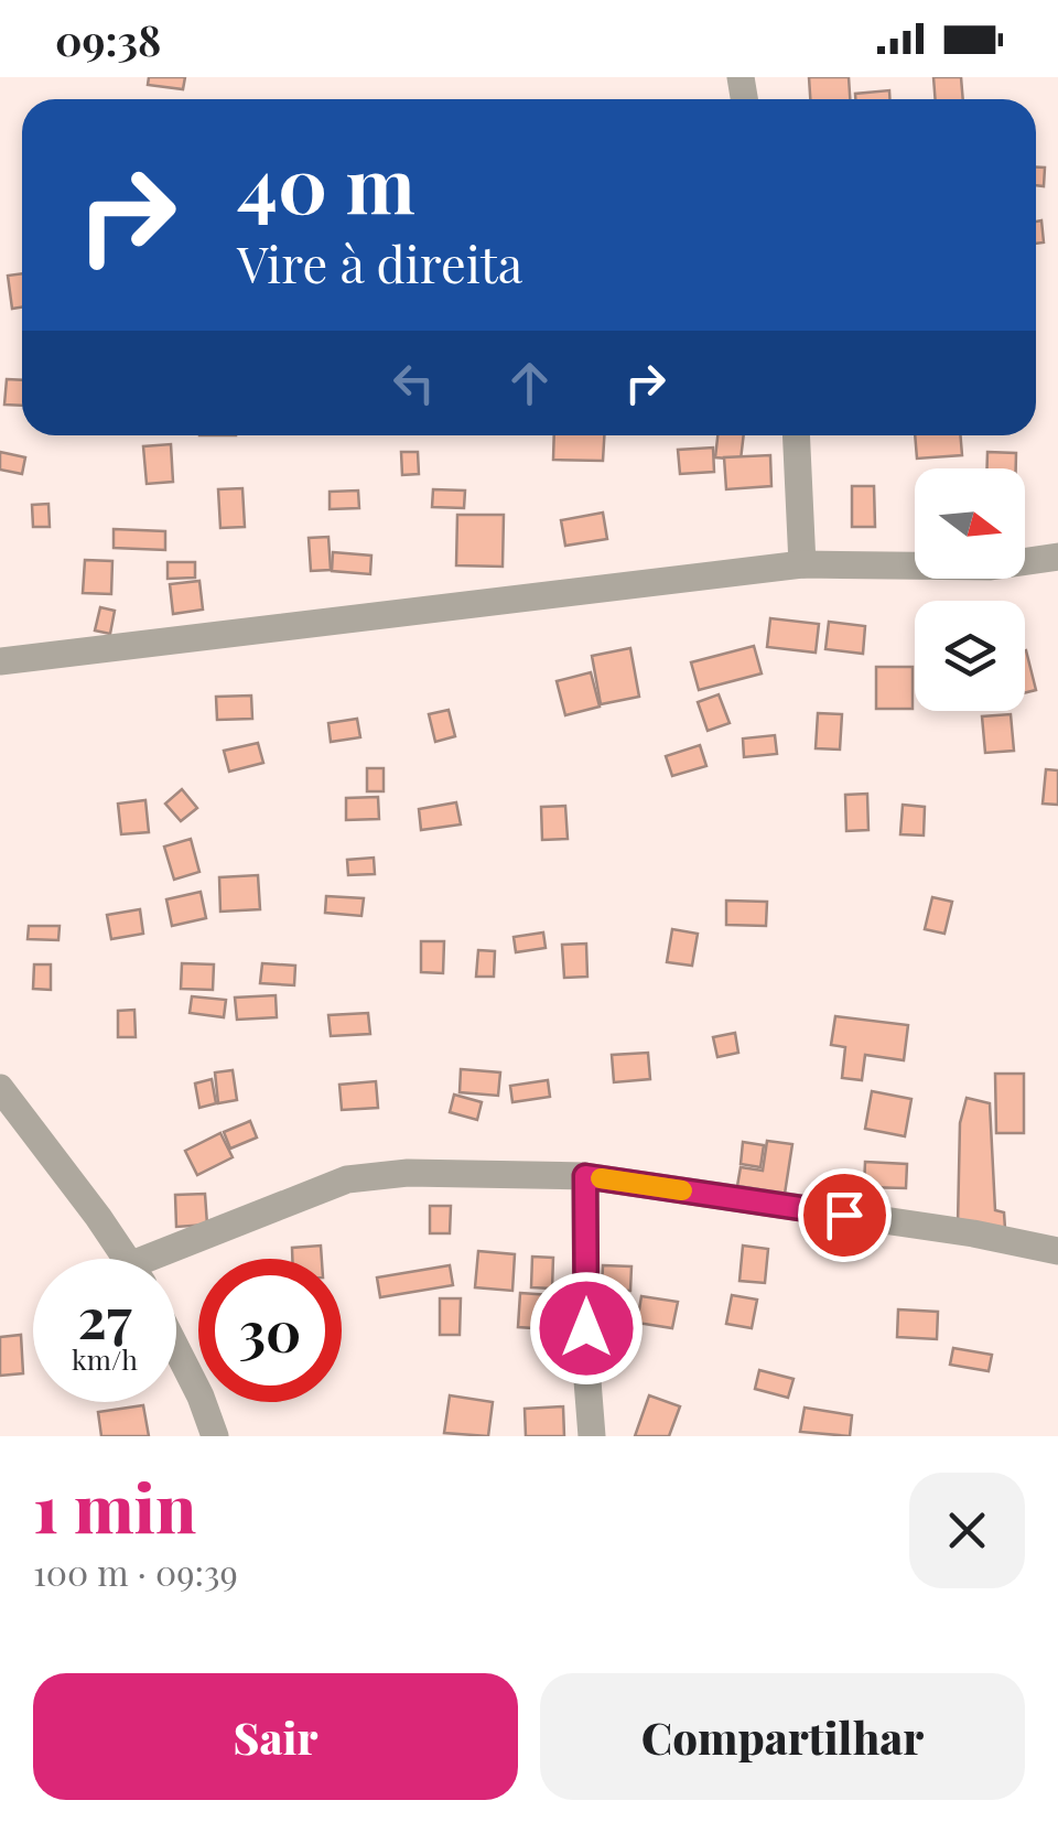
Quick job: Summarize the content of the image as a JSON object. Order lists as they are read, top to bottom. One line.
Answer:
{"north":"right","page":{"status":"09:38","turn":["40 m","Vire à direita"],"speed":"27 km/h","limit":"30","heading":["1 min","100 m · 09:39"],"buttons":["Sair","Compartilhar"]}}
